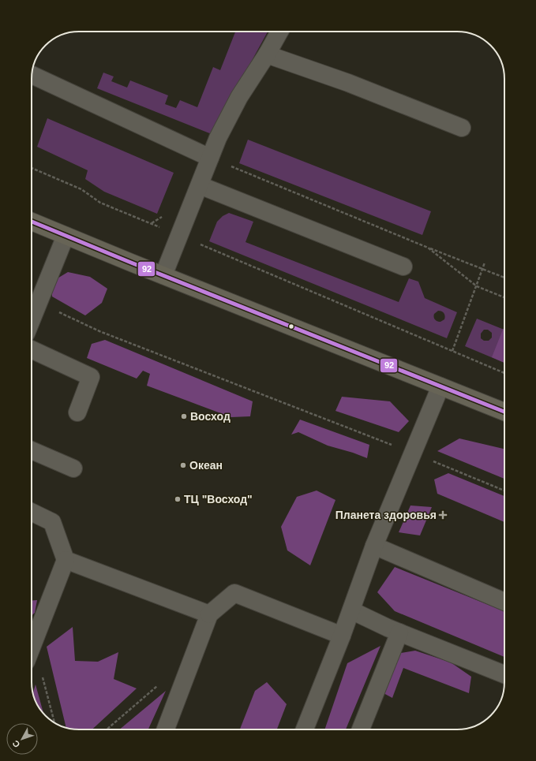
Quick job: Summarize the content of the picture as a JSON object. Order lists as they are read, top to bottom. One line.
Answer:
{"places":{"other":["Восход","Океан","ТЦ \"Восход\""],"health":["Планета здоровья"]},"lines":["transit line 92"],"north":"bottom left"}
